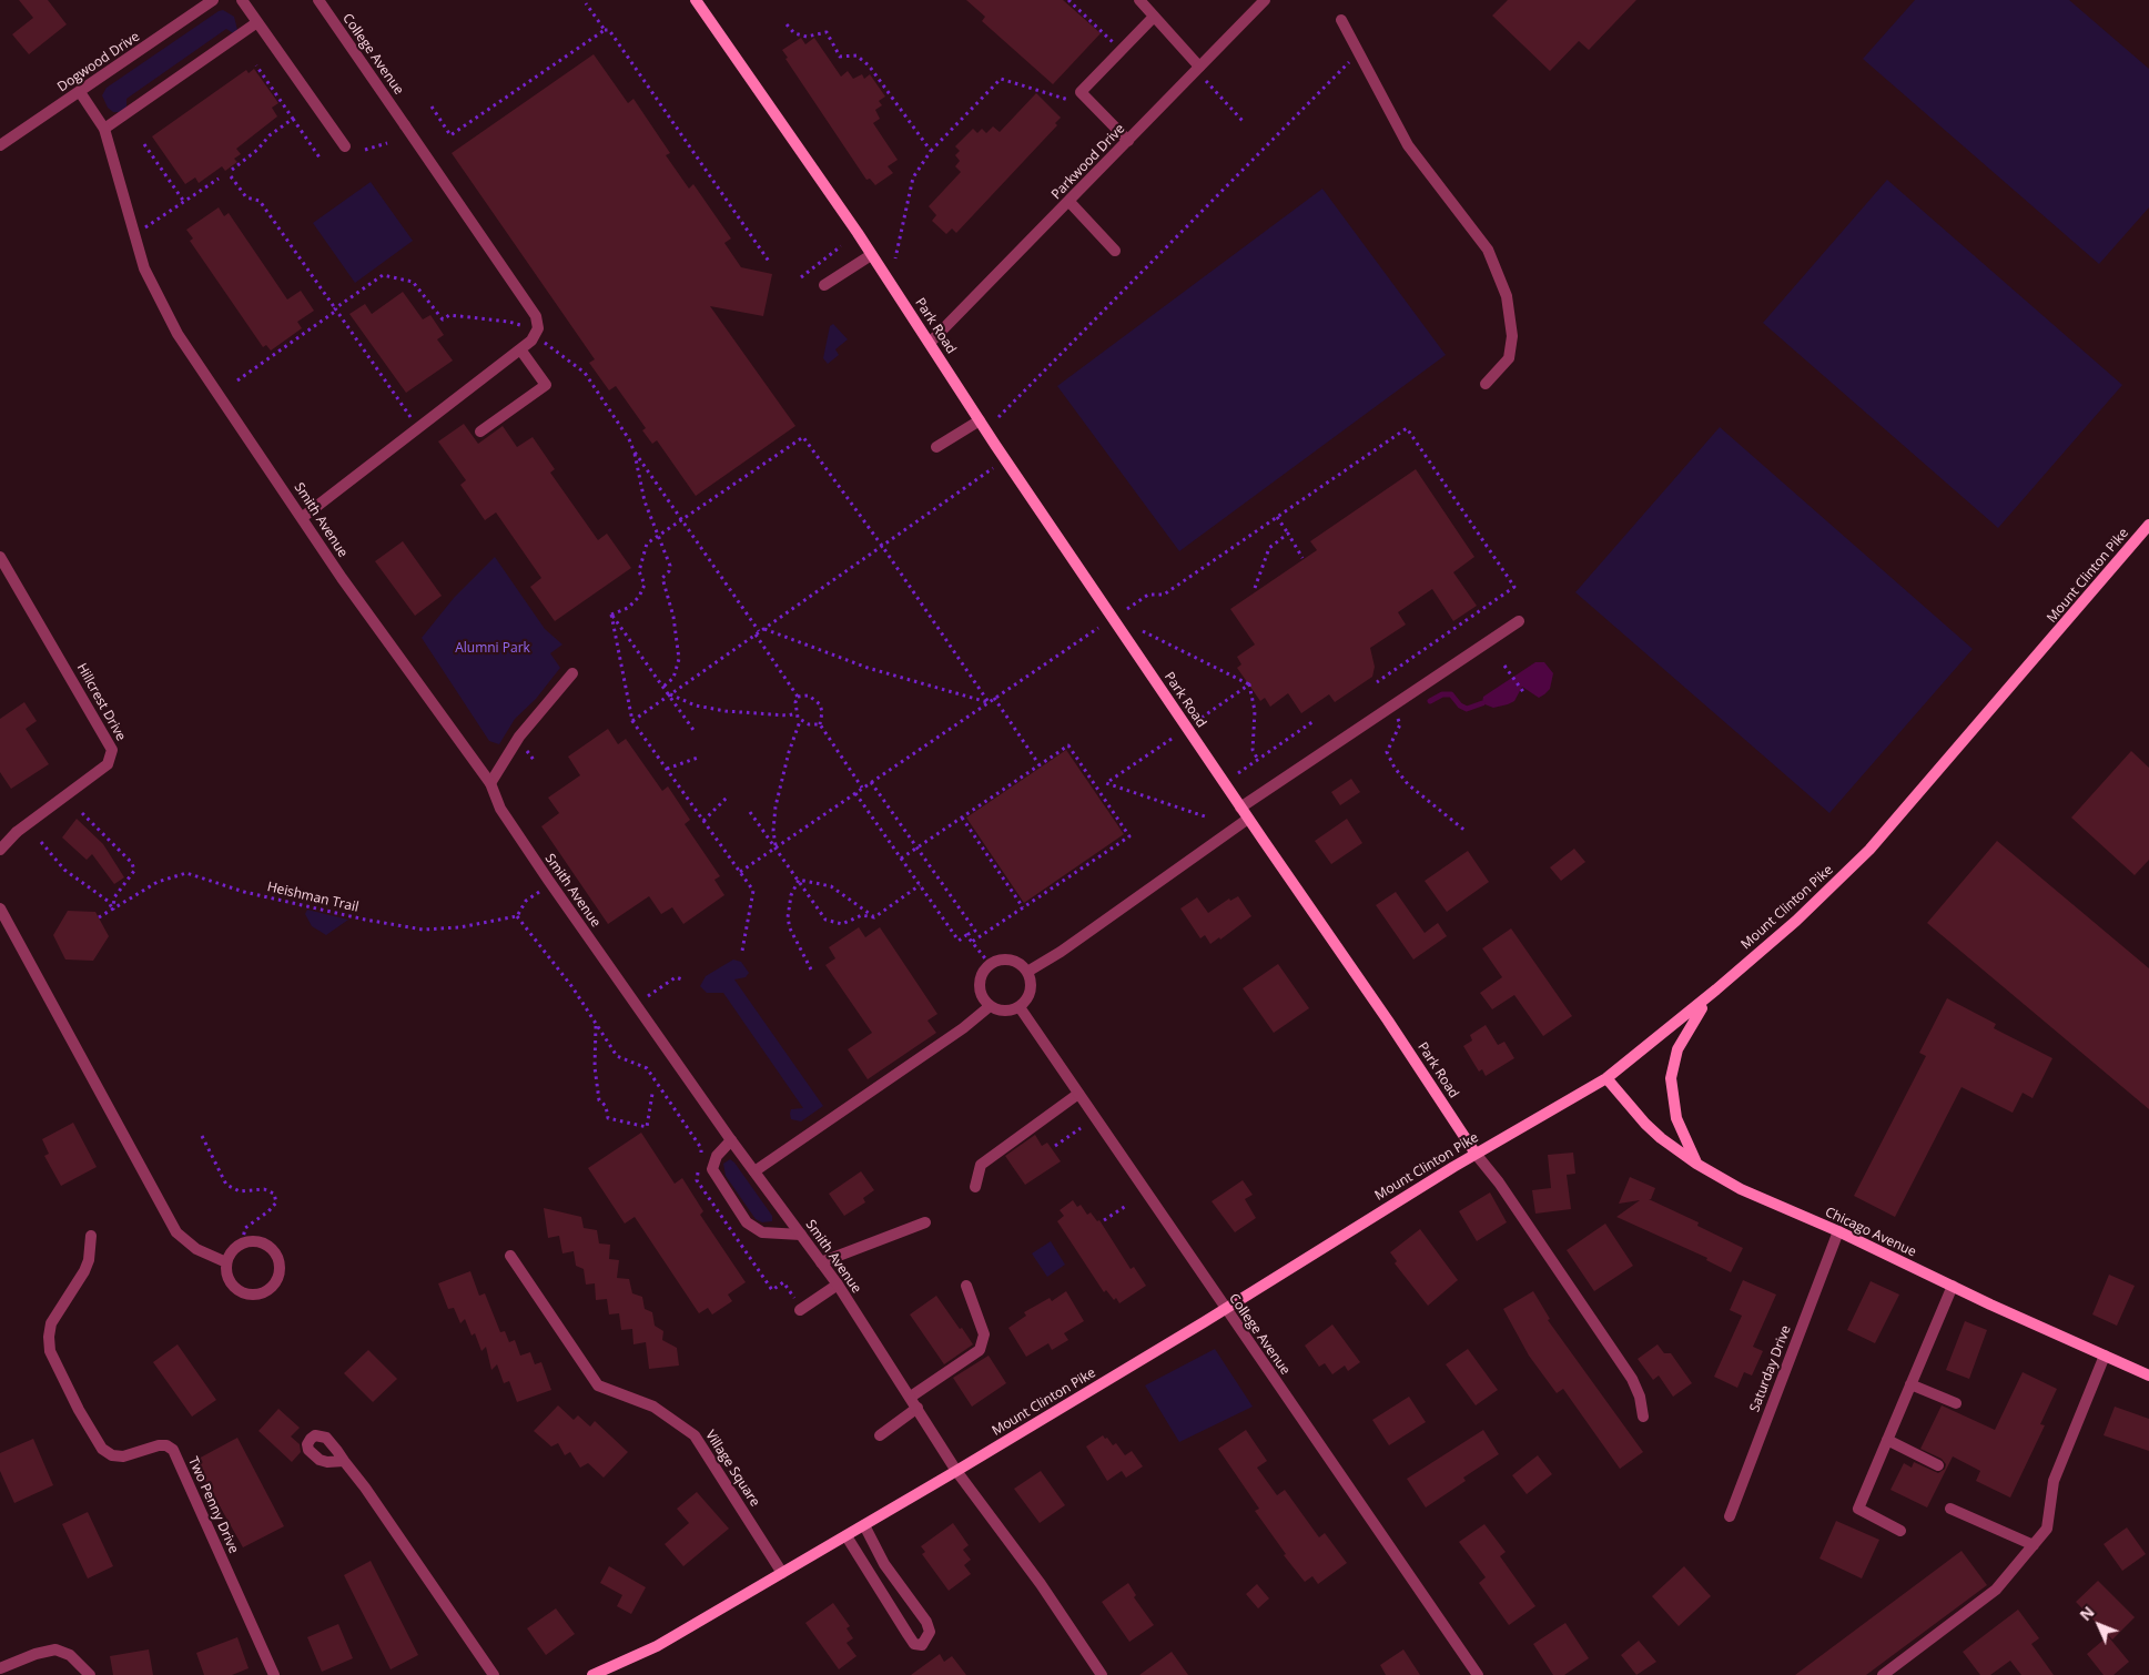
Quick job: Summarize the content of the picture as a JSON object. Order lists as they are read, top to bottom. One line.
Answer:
{"streets":{"street":["College Avenue","Dogwood Drive","Parkwood Drive","Park Road","Smith Avenue","Mount Clinton Pike","Hillcrest Drive","Chicago Avenue","Saturday Drive","Village Square","Two Penny Drive"],"path":["Heishman Trail"]},"crossings":[["College Avenue","Mount Clinton Pike"],["Dogwood Drive","Smith Avenue"],["Parkwood Drive","Park Road"],["Park Road","Mount Clinton Pike"],["Smith Avenue","Mount Clinton Pike"],["Mount Clinton Pike","Chicago Avenue"],["Mount Clinton Pike","Village Square"],["Chicago Avenue","Saturday Drive"]],"parks":["Alumni Park"],"north":"top left"}
